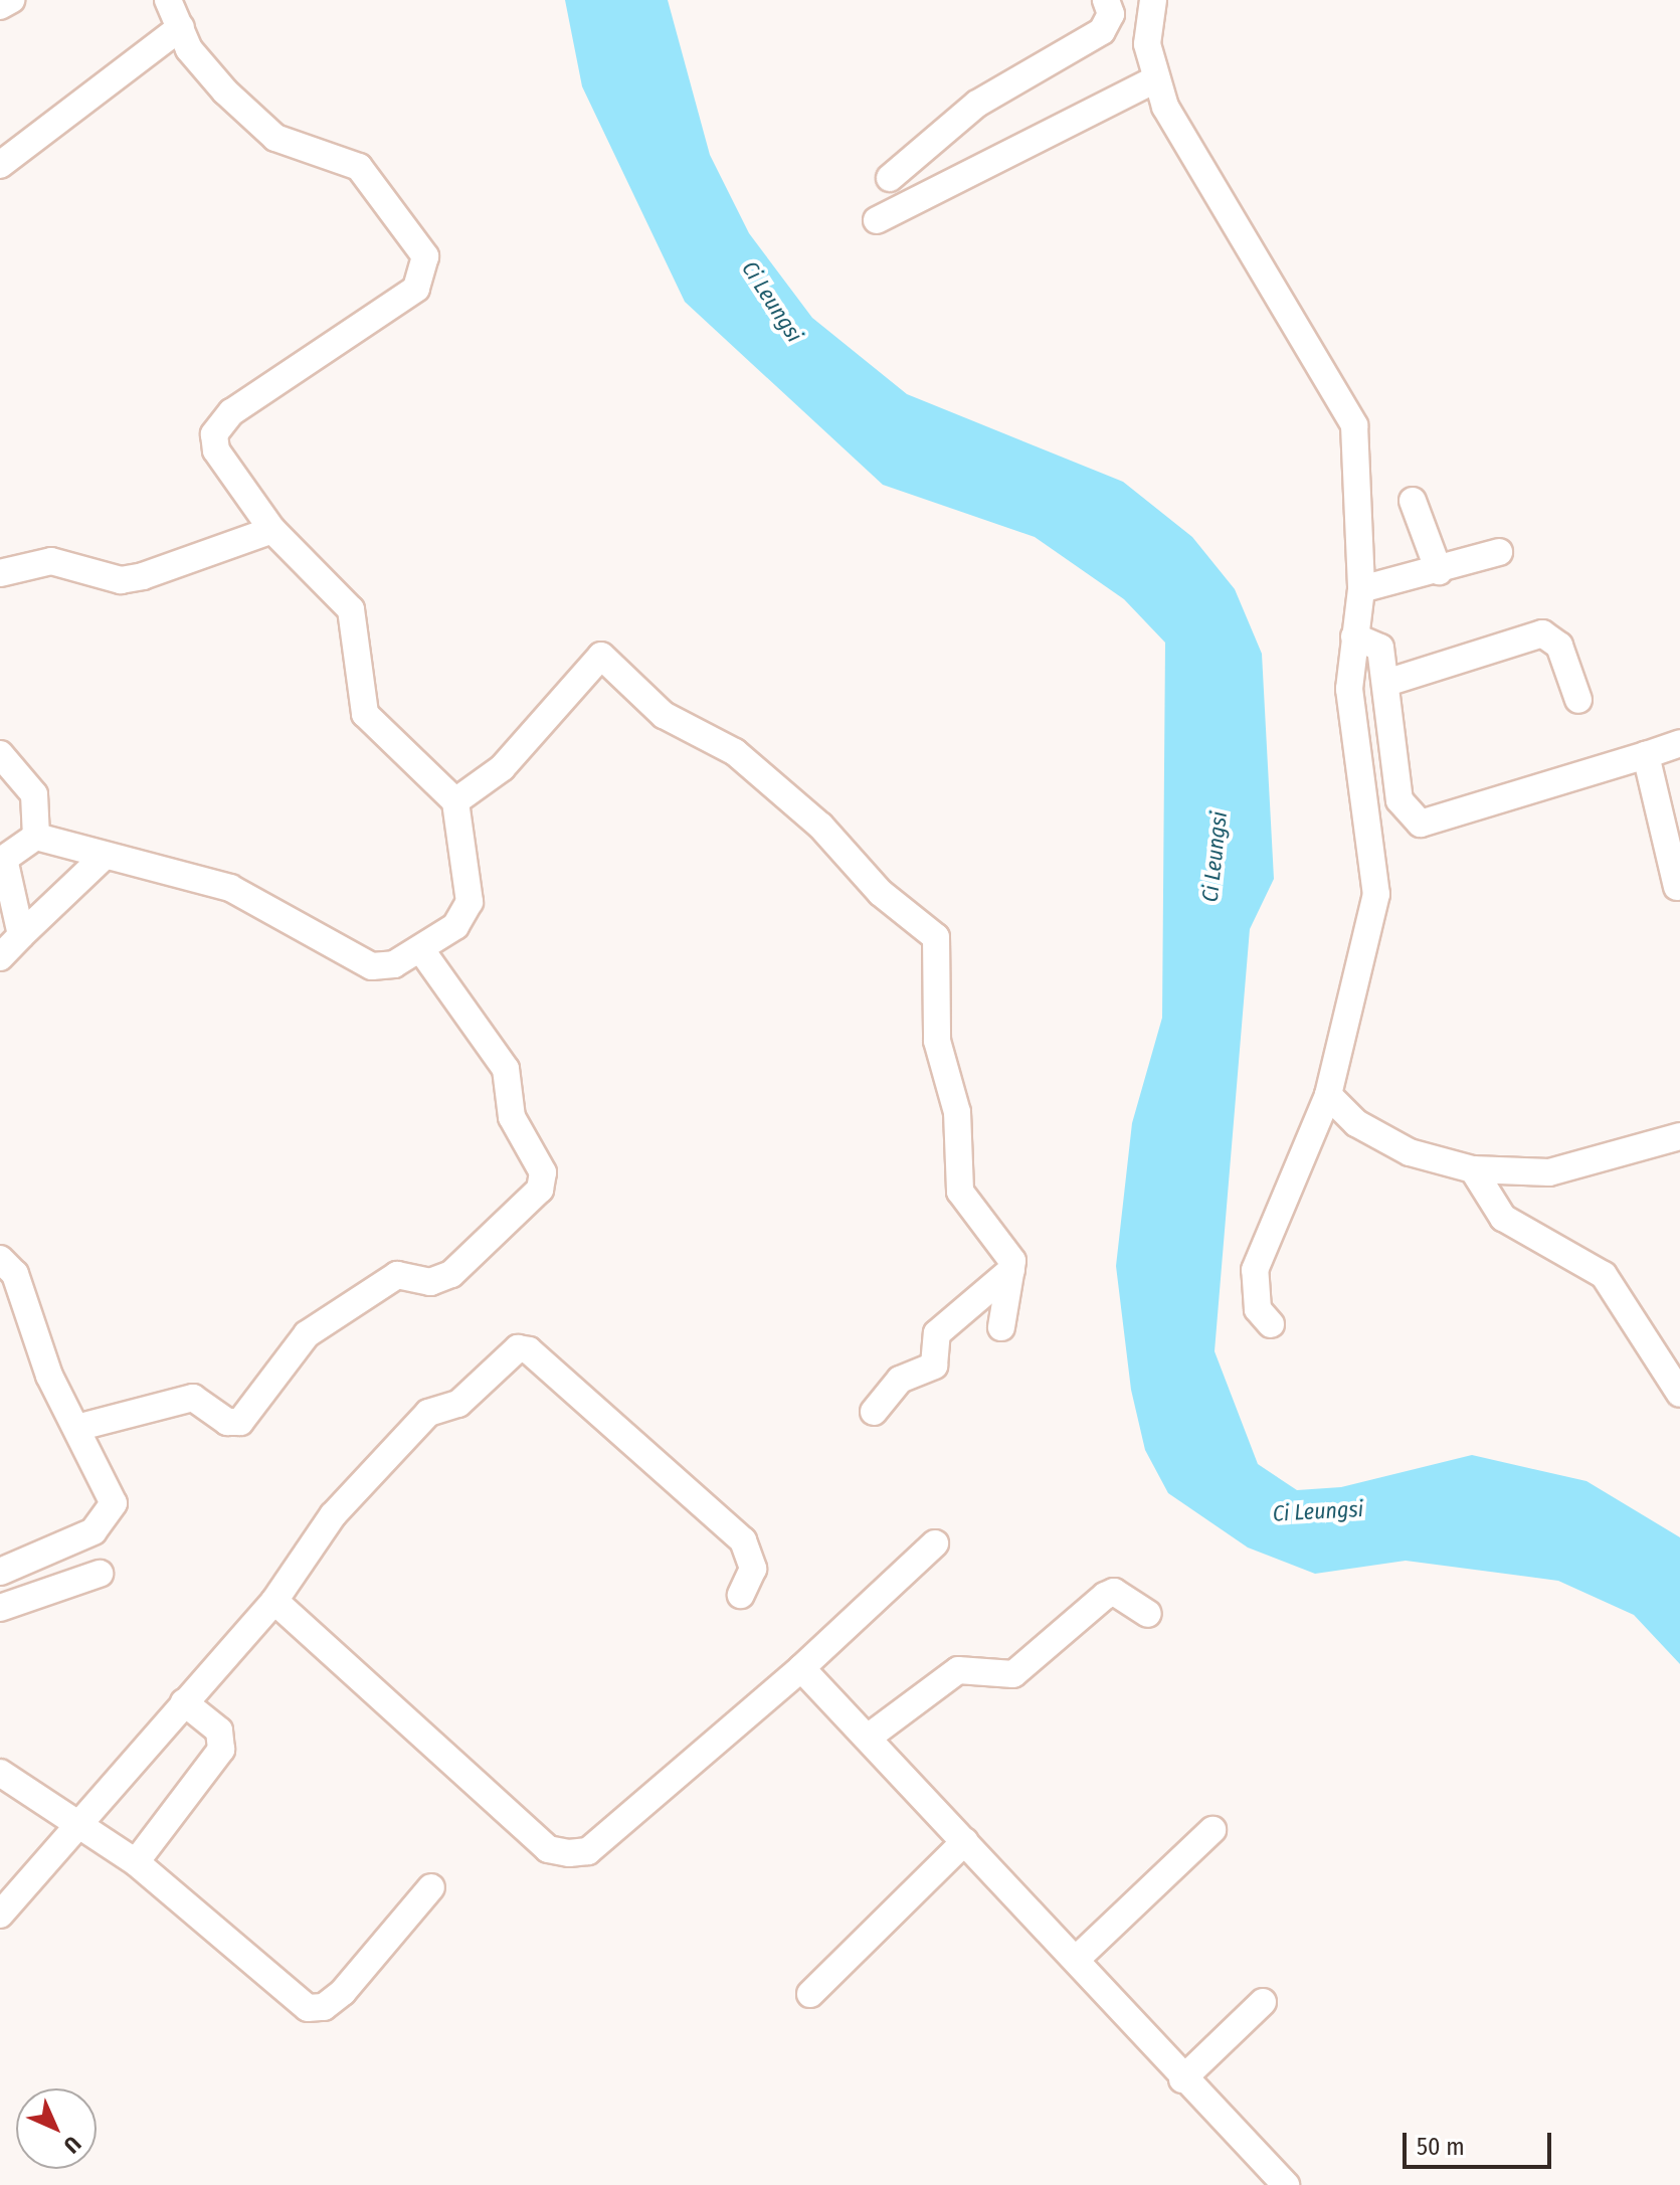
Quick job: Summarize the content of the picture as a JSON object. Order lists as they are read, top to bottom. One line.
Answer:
{"water":["Ci Leungsi"],"scale_bar":"50 m","north":"bottom right"}
